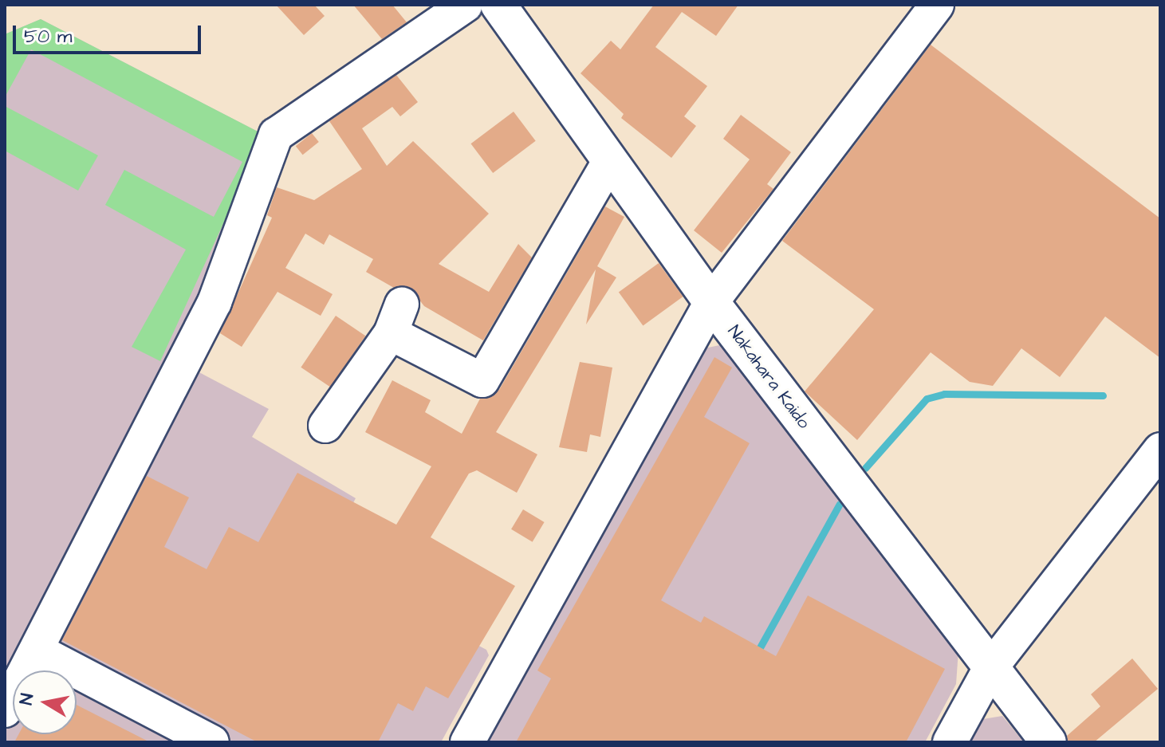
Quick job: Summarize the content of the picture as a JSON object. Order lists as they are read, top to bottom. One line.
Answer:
{"streets":{"main road":["Nakahara Kaido"]},"scale_bar":"50 m","north":"left"}
